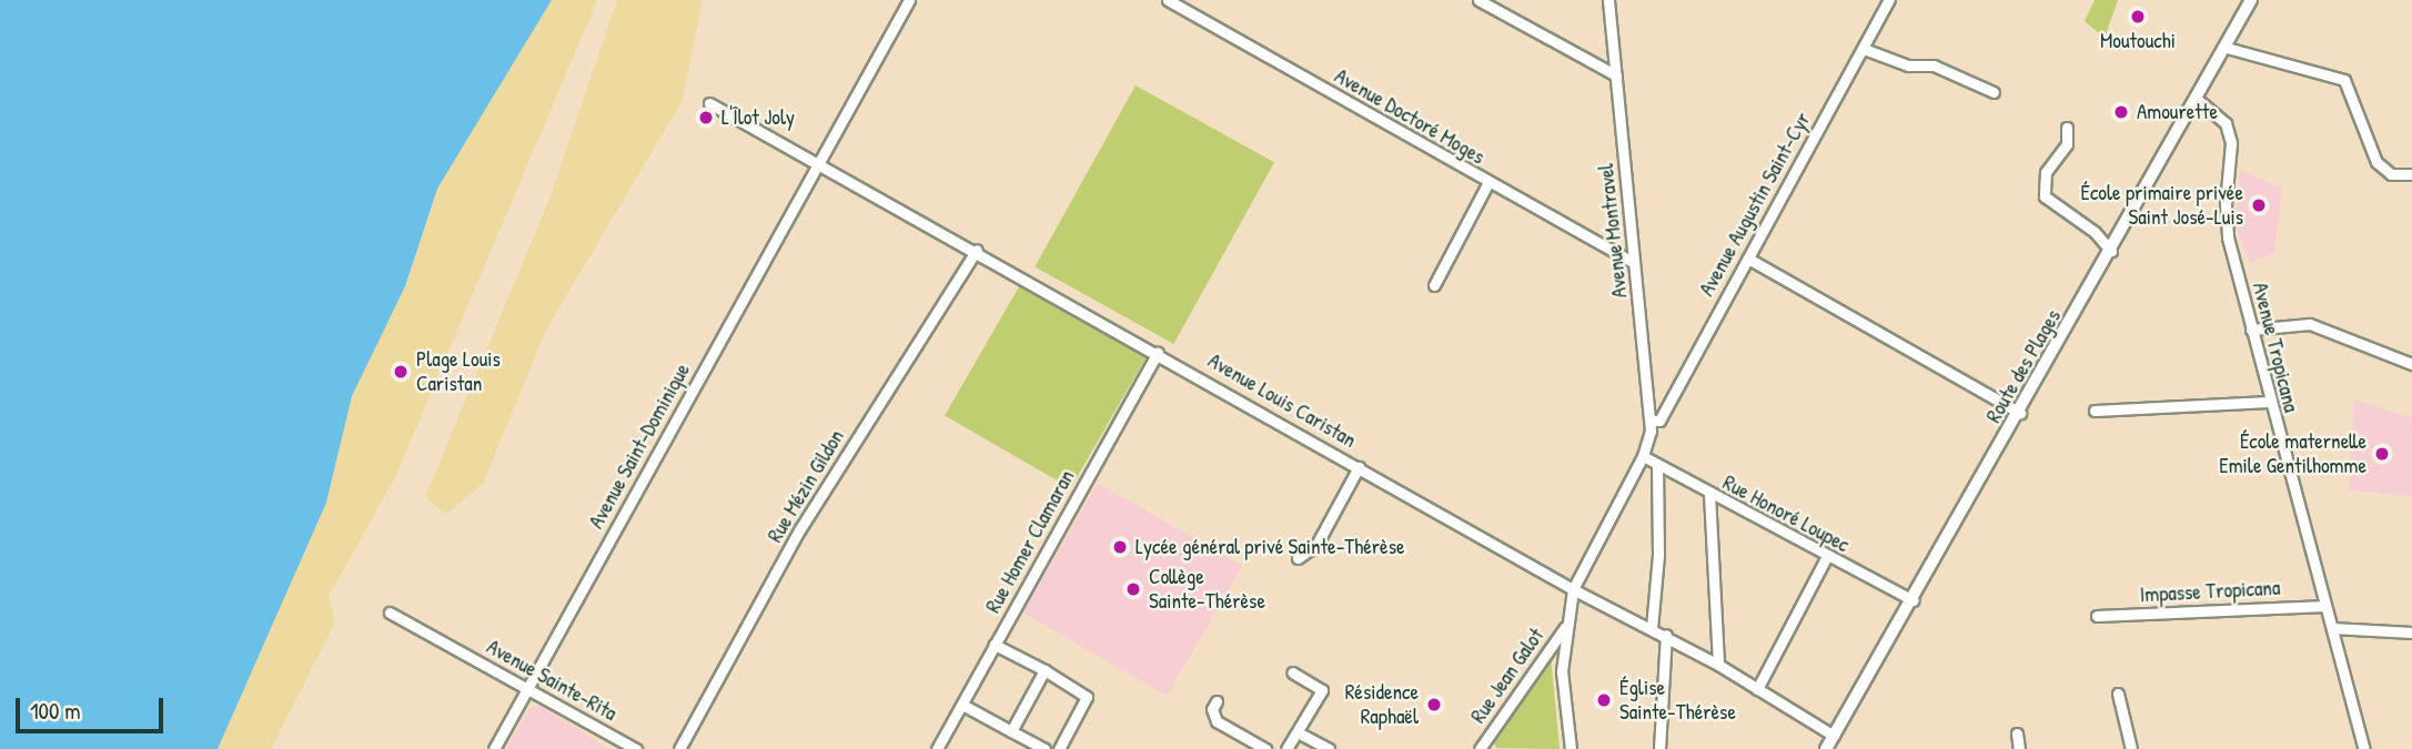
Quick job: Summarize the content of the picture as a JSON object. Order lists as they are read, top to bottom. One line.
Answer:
{"streets":{"street":["Avenue Doctoré Moges","Avenue Augustin Saint-Cyr","Avenue Montravel","Avenue Tropicana","Route des Plages","Avenue Louis Caristan","Avenue Saint-Dominique","Rue Mézin Gildon","Rue Honoré Loupec","Rue Homer Clamaran","Impasse Tropicana","Rue Jean Galot","Avenue Sainte-Rita"]},"crossings":[["Avenue Doctoré Moges","Avenue Montravel"],["Avenue Augustin Saint-Cyr","Avenue Montravel"],["Avenue Montravel","Avenue Louis Caristan"],["Avenue Montravel","Rue Honoré Loupec"],["Avenue Montravel","Rue Jean Galot"],["Avenue Tropicana","Route des Plages"],["Avenue Tropicana","Impasse Tropicana"],["Route des Plages","Avenue Louis Caristan"],["Route des Plages","Rue Honoré Loupec"],["Avenue Louis Caristan","Avenue Saint-Dominique"],["Avenue Louis Caristan","Rue Mézin Gildon"],["Avenue Louis Caristan","Rue Homer Clamaran"],["Avenue Saint-Dominique","Avenue Sainte-Rita"]],"places":["Moutouchi","Amourette","L'Îlot Joly","École primaire privée Saint José-Luis","Plage Louis Caristan","École maternelle Emile Gentilhomme","Lycée général privé Sainte-Thérèse","Collège Sainte-Thérèse","Église Sainte-Thérèse","Résidence Raphaël"],"scale_bar":"100 m"}
